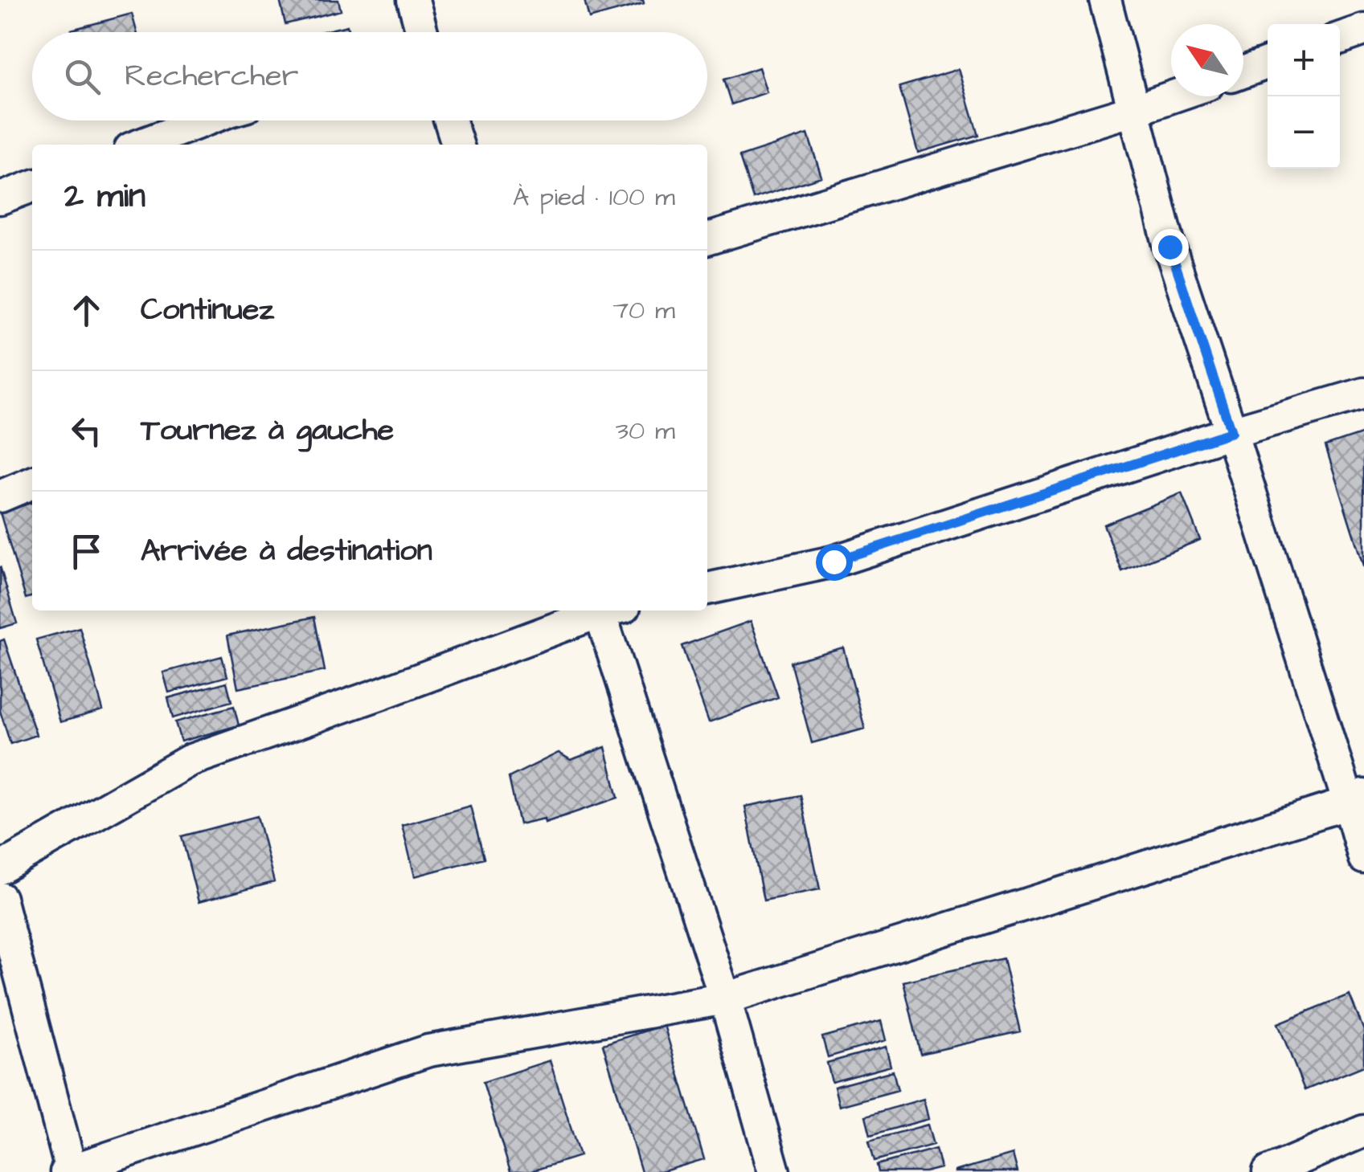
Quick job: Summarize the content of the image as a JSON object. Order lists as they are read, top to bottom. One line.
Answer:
{"north":"top left","page":{"map_buttons":["+","−"],"search":"Rechercher","heading":["2 min","À pied · 100 m"],"list":[["Continuez","70 m"],["Tournez à gauche","30 m"],"Arrivée à destination"]}}
